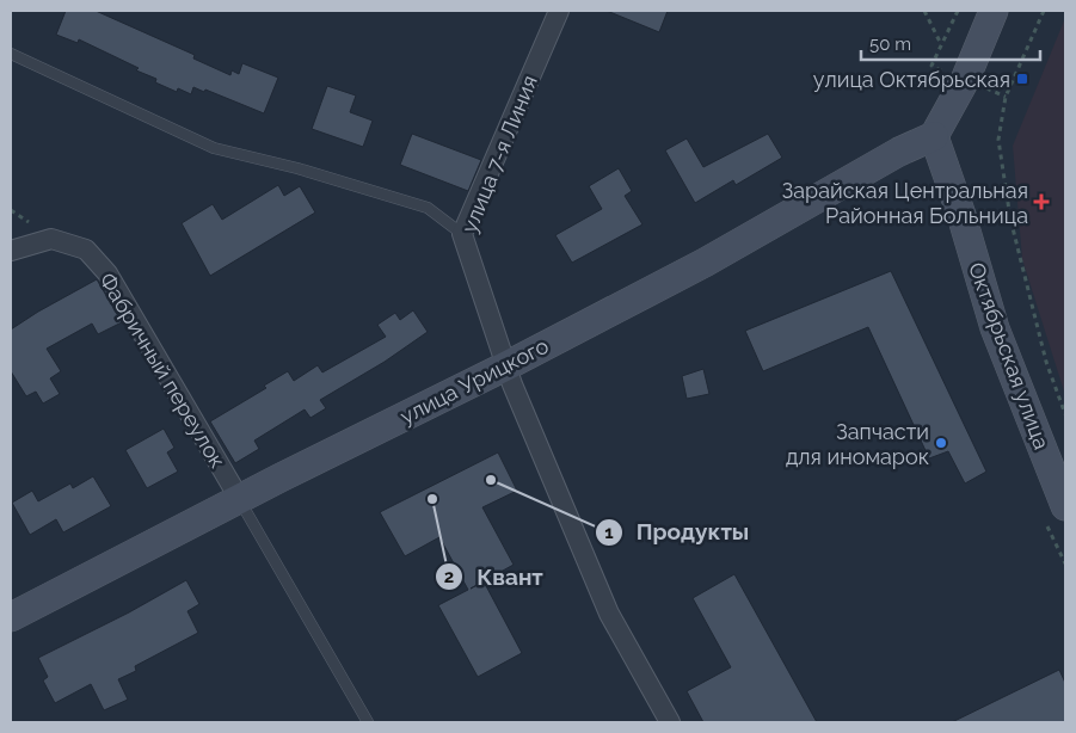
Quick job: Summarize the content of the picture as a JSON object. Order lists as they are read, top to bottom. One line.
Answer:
{"streets":{"main road":["Октябрьская улица","улица Урицкого"],"street":["улица 7-я Линия","Фабричный переулок"]},"crossings":[["улица 7-я Линия","улица Урицкого"],["Октябрьская улица","улица Урицкого"],["Фабричный переулок","улица Урицкого"]],"places":{"transit":["улица Октябрьская"],"health":["Зарайская Центральная Районная Больница"],"other":["Запчасти для иномарок","Продукты","Квант"]},"scale_bar":"50 m"}
